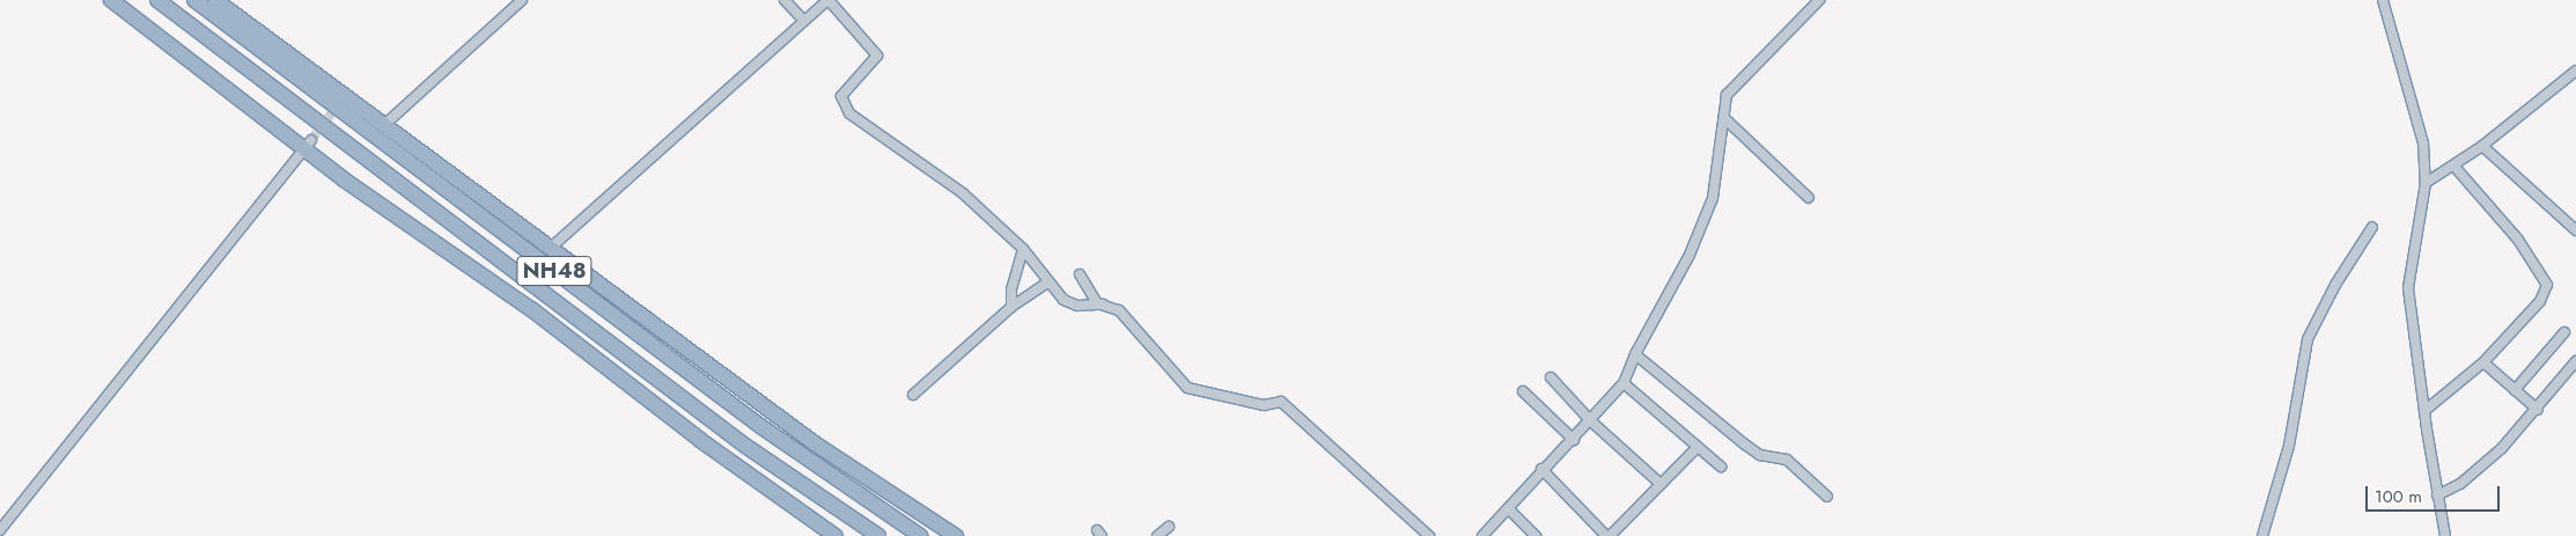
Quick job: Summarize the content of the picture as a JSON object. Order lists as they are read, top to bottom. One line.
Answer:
{"streets":{"highway":["NH48"]},"scale_bar":"100 m"}
